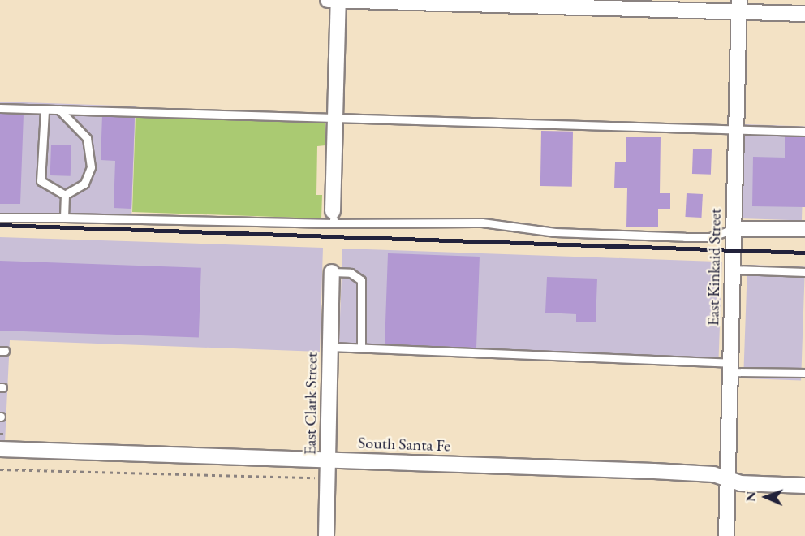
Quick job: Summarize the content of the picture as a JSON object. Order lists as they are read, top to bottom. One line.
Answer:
{"streets":{"street":["East Kinkaid Street","East Clark Street","South Santa Fe"]},"crossings":[["East Kinkaid Street","South Santa Fe"],["East Clark Street","South Santa Fe"]],"north":"left"}
